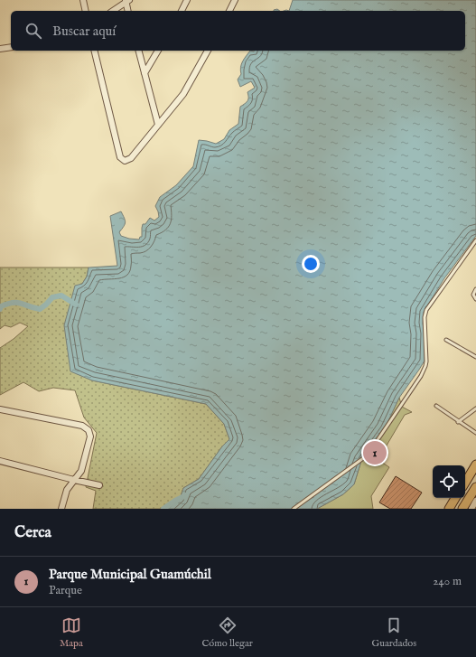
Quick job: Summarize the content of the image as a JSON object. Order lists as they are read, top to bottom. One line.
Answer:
{"page":{"search":"Buscar aquí","pins":"1","heading":"Cerca","list":[{"mark":"1","name":"Parque Municipal Guamúchil","note":"Parque","value":"240 m"}],"nav":["Mapa","Cómo llegar","Guardados"]}}
